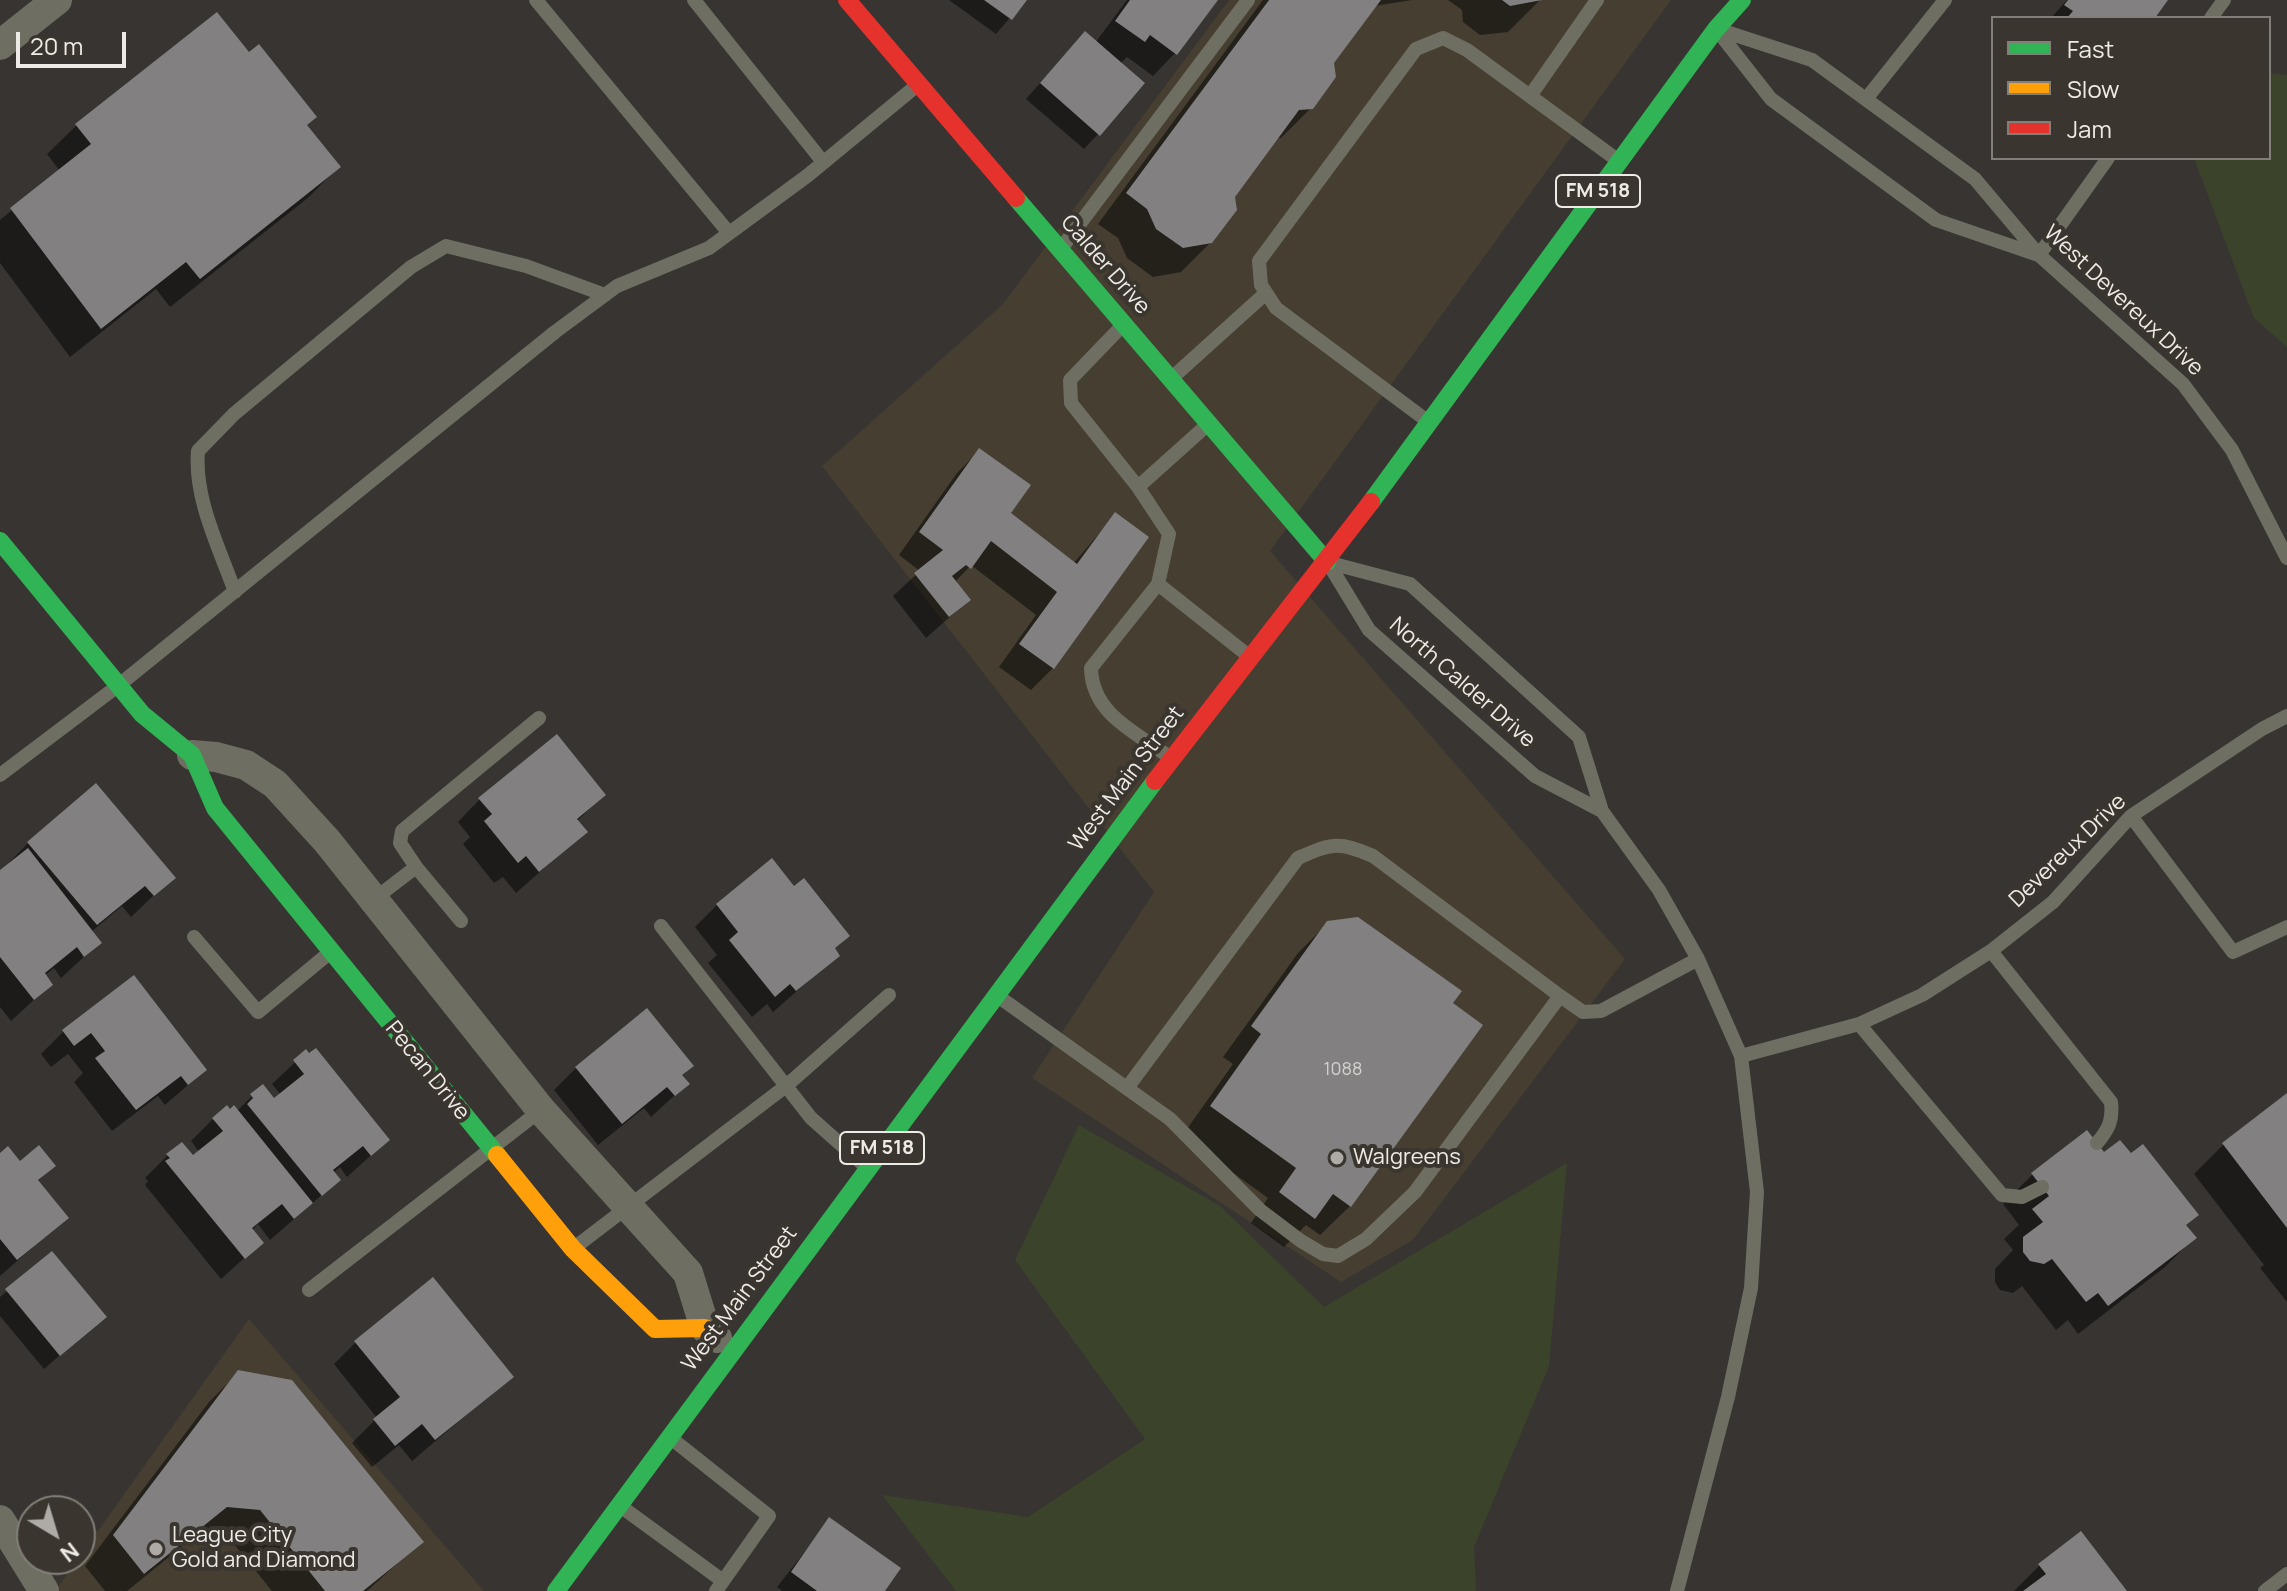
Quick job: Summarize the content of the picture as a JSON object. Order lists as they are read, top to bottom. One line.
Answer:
{"streets":{"main road":["FM 518","Calder Drive","West Main Street","Pecan Drive"],"lane":["West Devereux Drive","North Calder Drive","Devereux Drive"]},"crossings":[["Calder Drive","North Calder Drive"],["Calder Drive","West Main Street"],["West Devereux Drive","West Main Street"],["North Calder Drive","West Main Street"],["North Calder Drive","Devereux Drive"]],"places":["Walgreens","League City Gold and Diamond"],"house_numbers":["1088"],"legend":["Fast","Slow","Jam"],"scale_bar":"20 m","north":"bottom right"}
